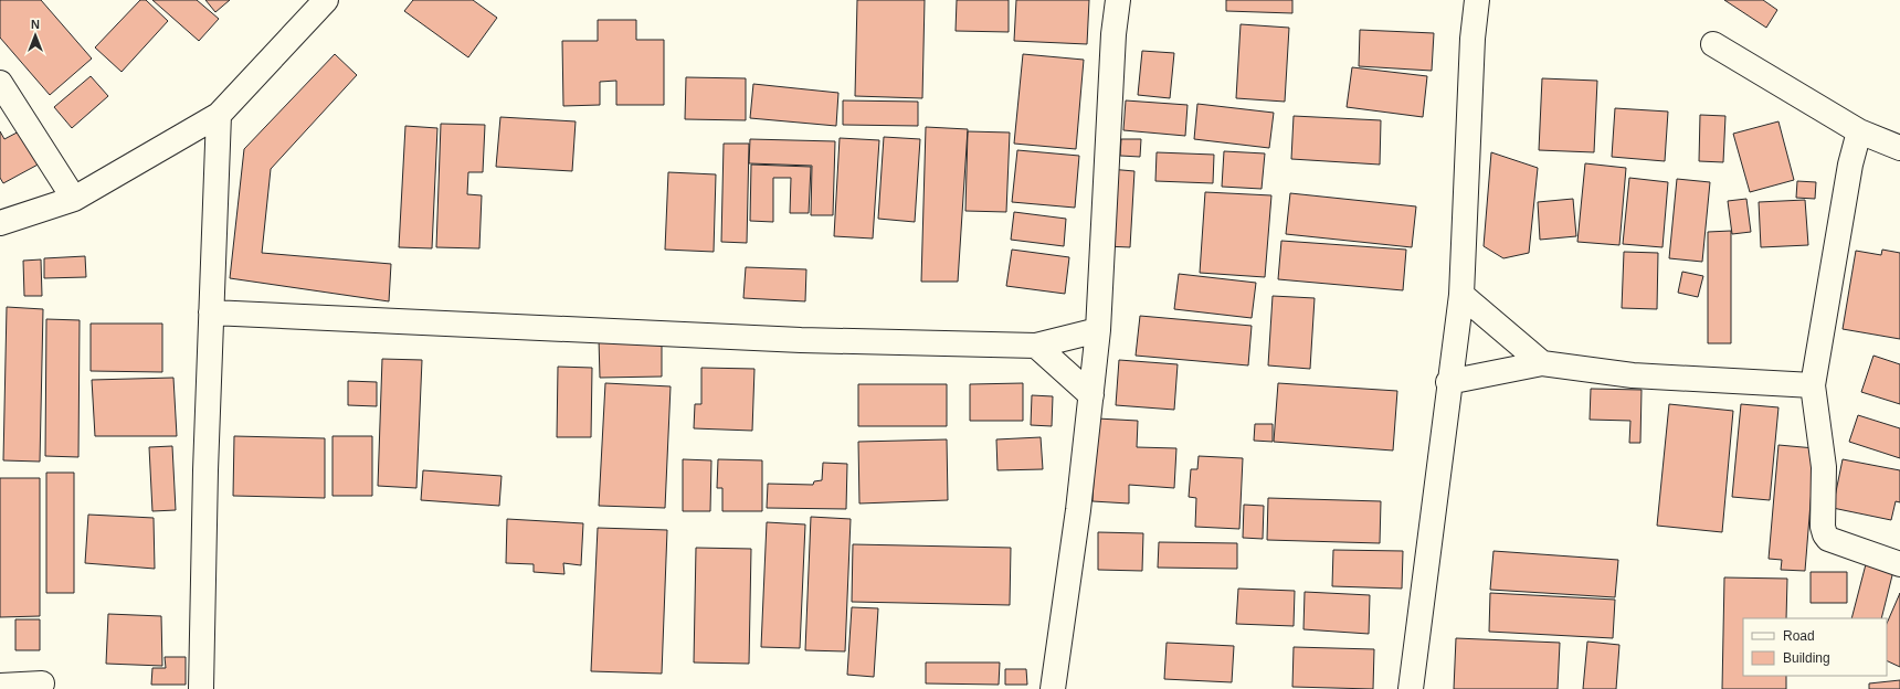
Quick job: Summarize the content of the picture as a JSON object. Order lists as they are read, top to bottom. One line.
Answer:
{"legend":["Road","Building"],"north":"top"}
